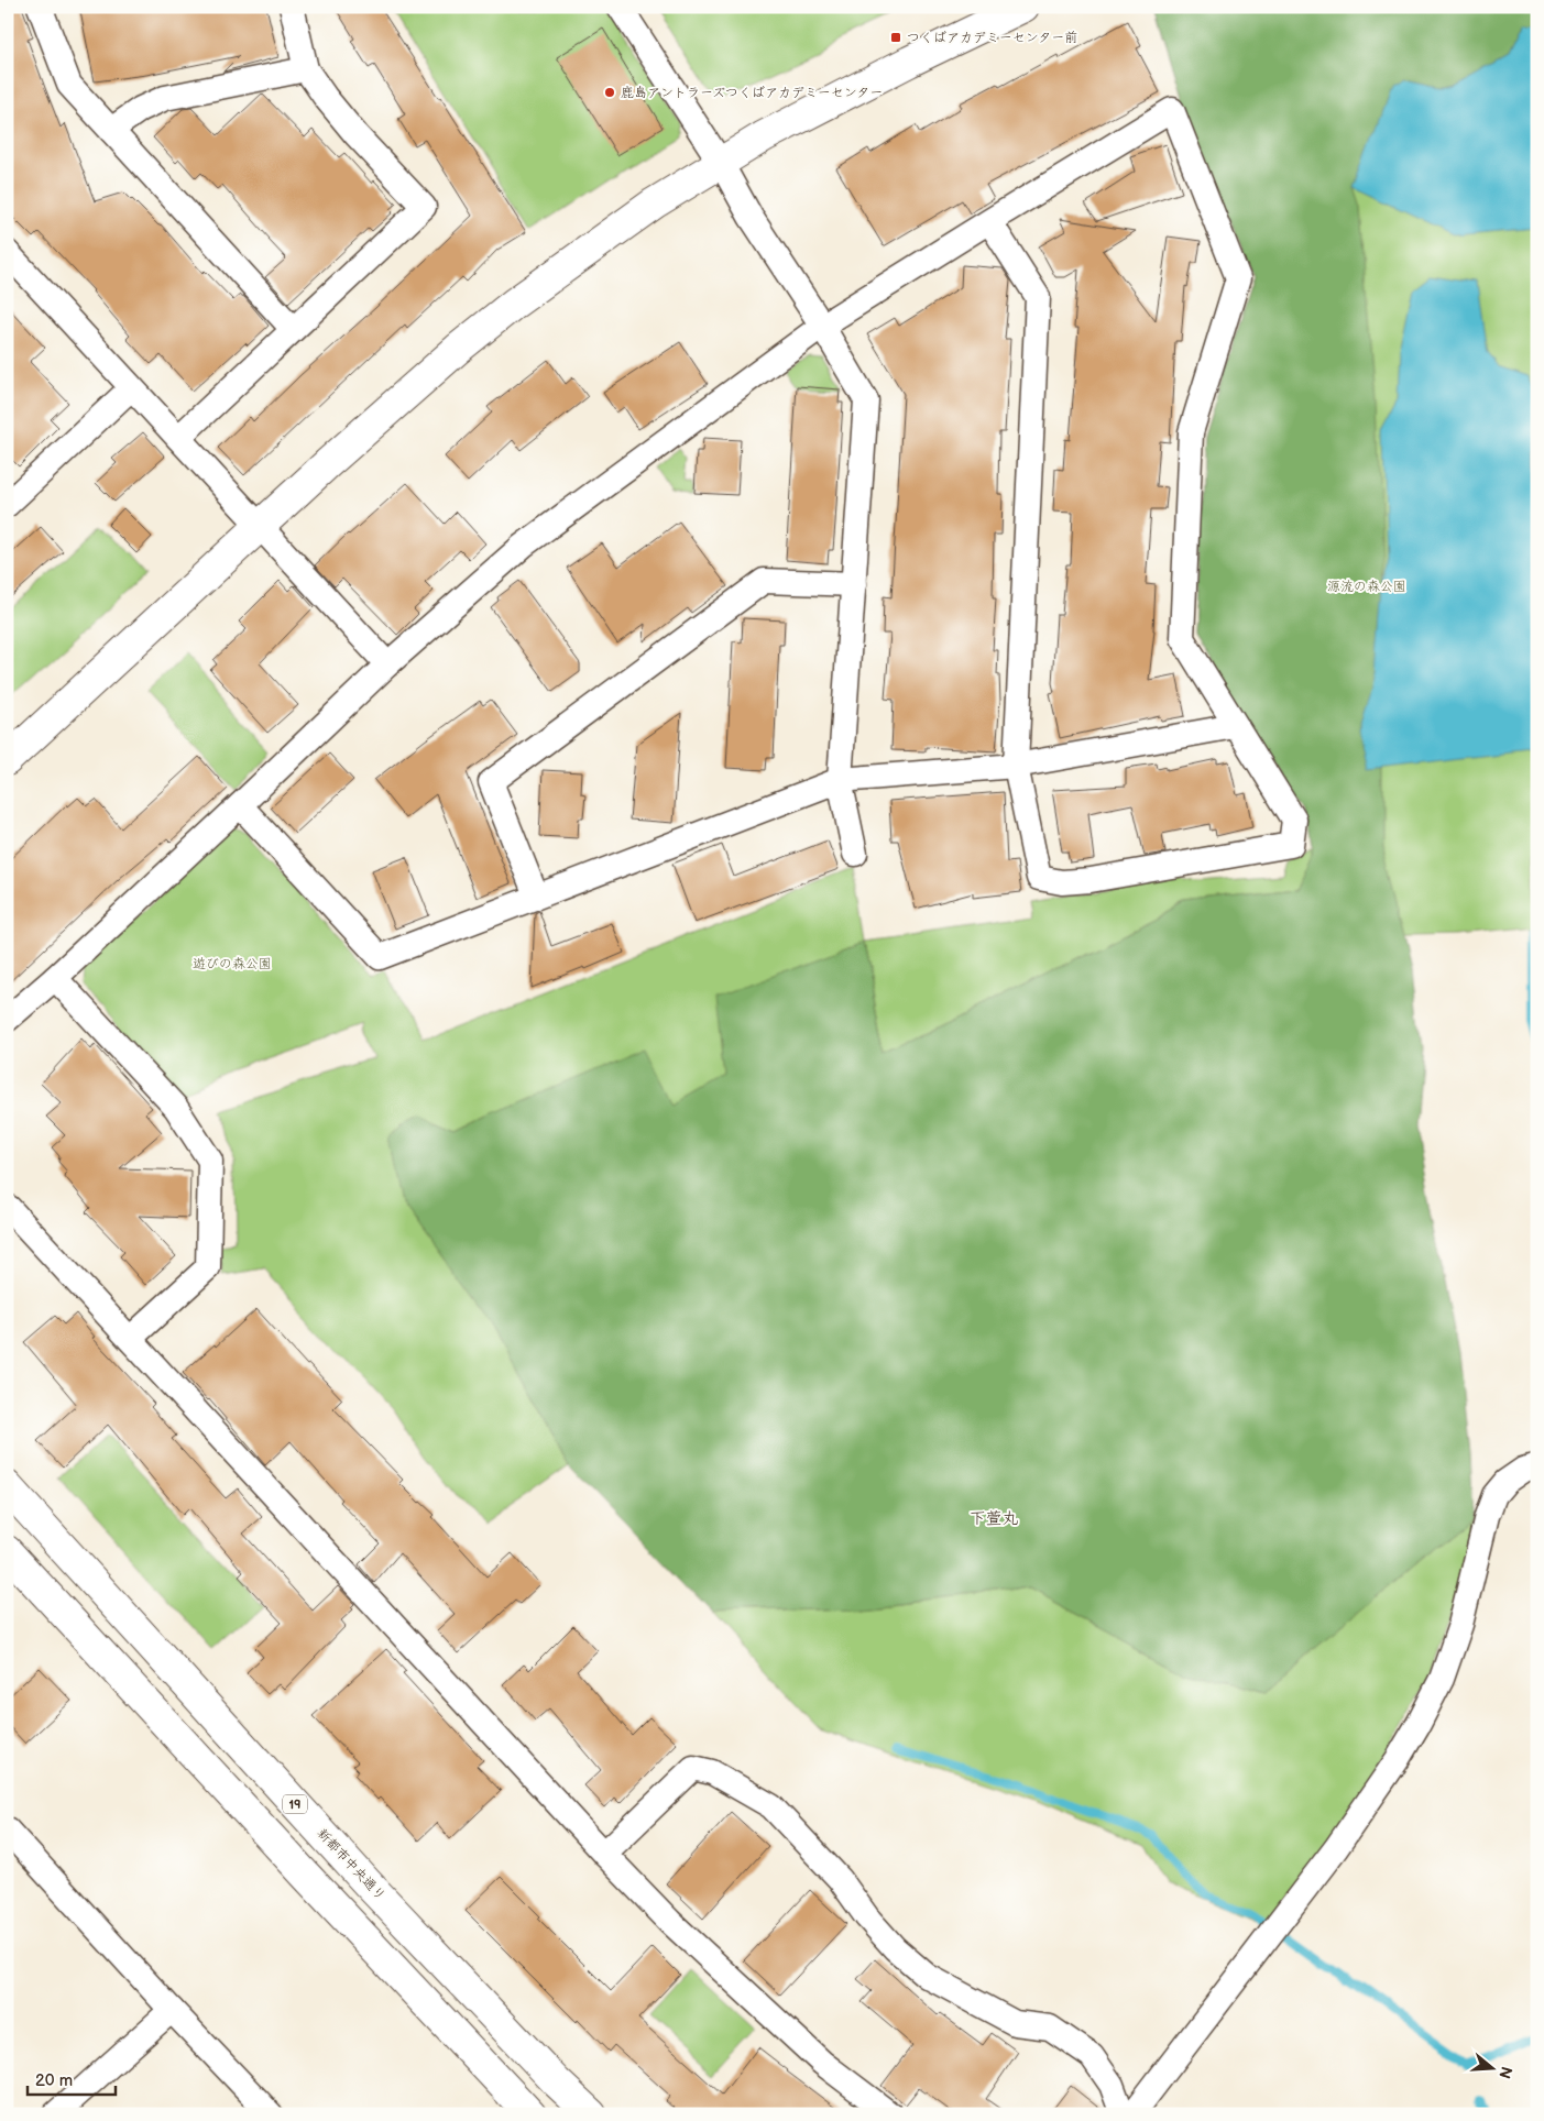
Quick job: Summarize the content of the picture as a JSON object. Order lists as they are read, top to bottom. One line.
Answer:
{"streets":{"main road":["19","新都市中央通り"]},"districts":["下萱丸"],"parks":["源流の森公園","遊びの森公園"],"places":{"transit":["つくばアカデミーセンター前"],"other":["鹿島アントラーズつくばアカデミーセンター"]},"scale_bar":"20 m","north":"right"}
